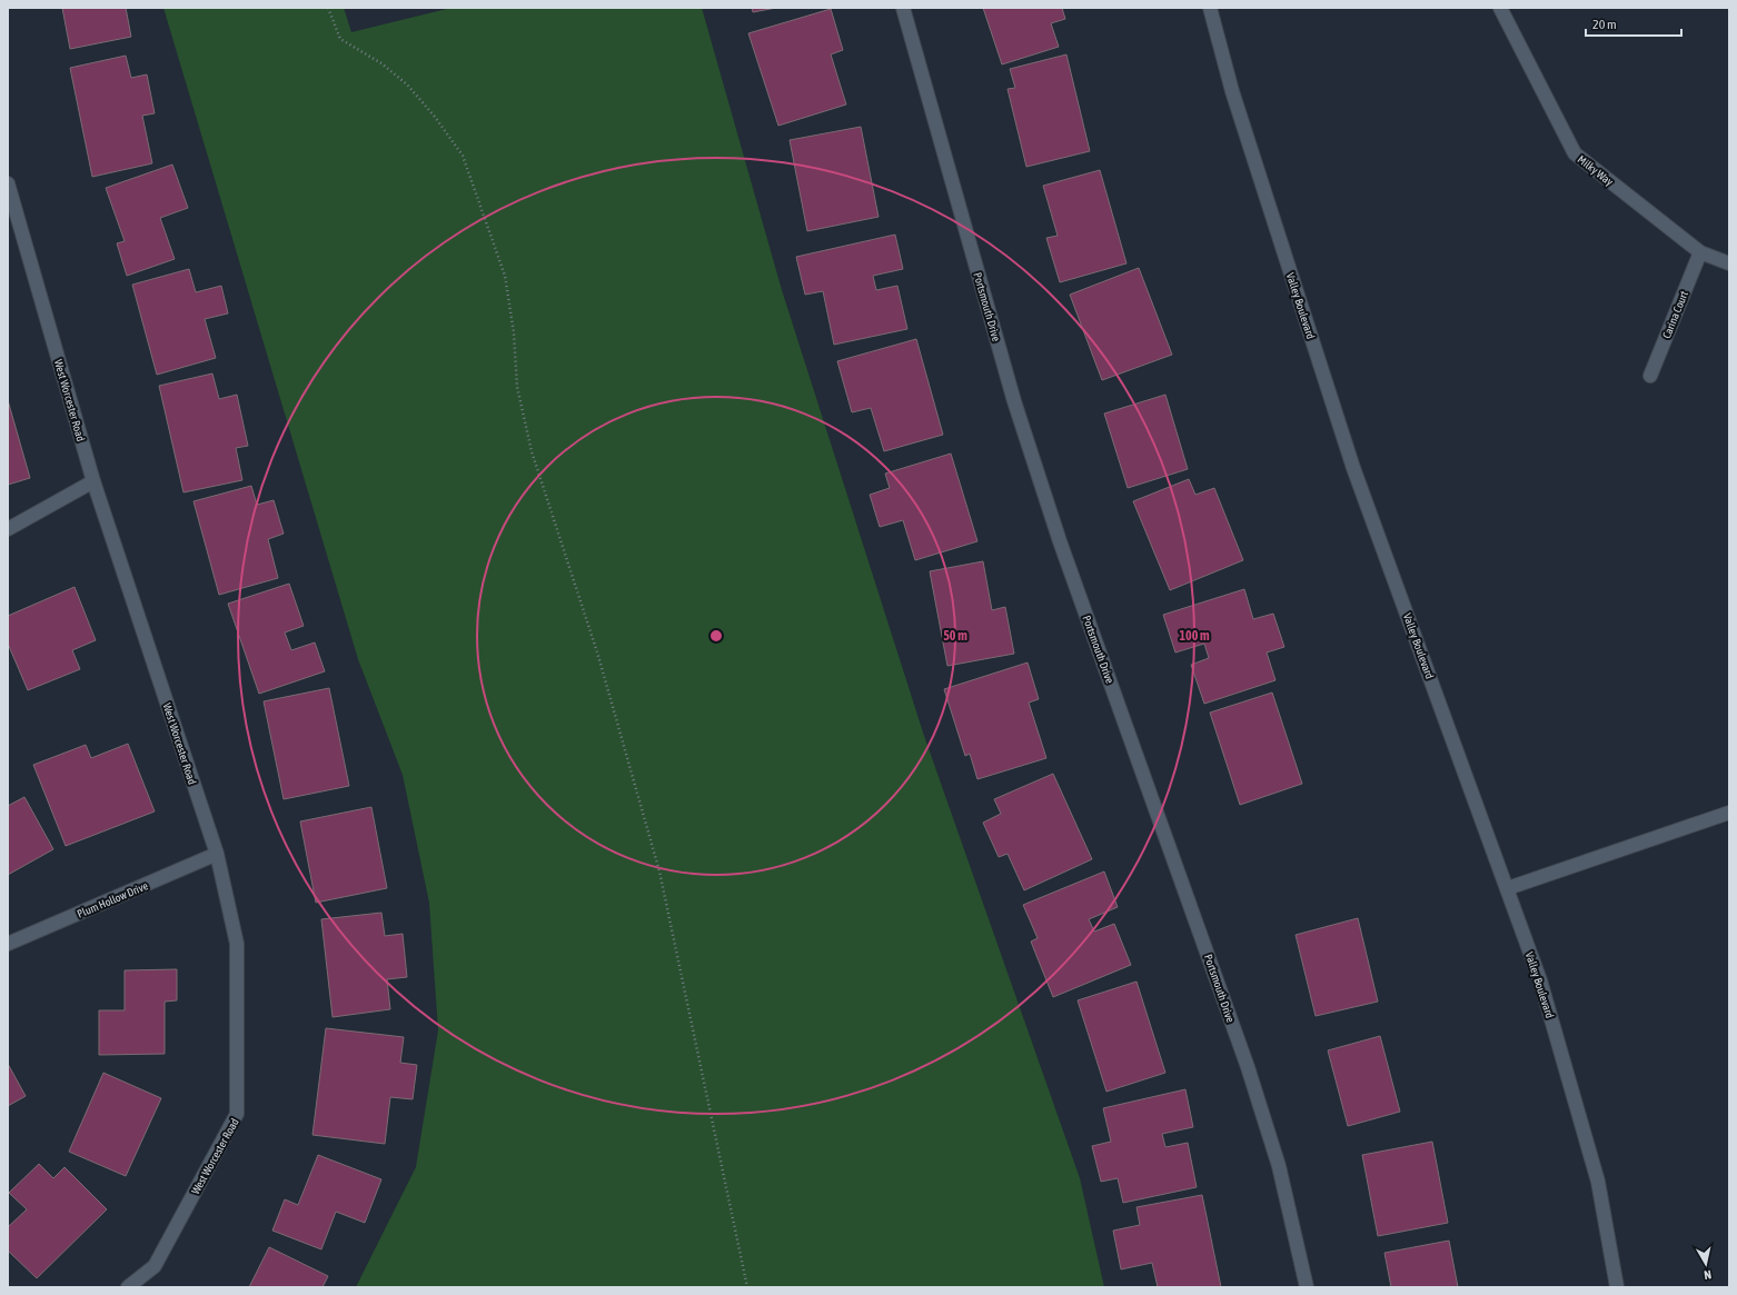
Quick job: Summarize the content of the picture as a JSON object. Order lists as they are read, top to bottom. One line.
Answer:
{"streets":{"street":["Milky Way","Valley Boulevard","Portsmouth Drive","Carina Court","West Worcester Road","Plum Hollow Drive"]},"crossings":[["Milky Way","Carina Court"],["West Worcester Road","Plum Hollow Drive"]],"scale_bar":"20 m","north":"bottom","rings":["50 m","100 m"]}
